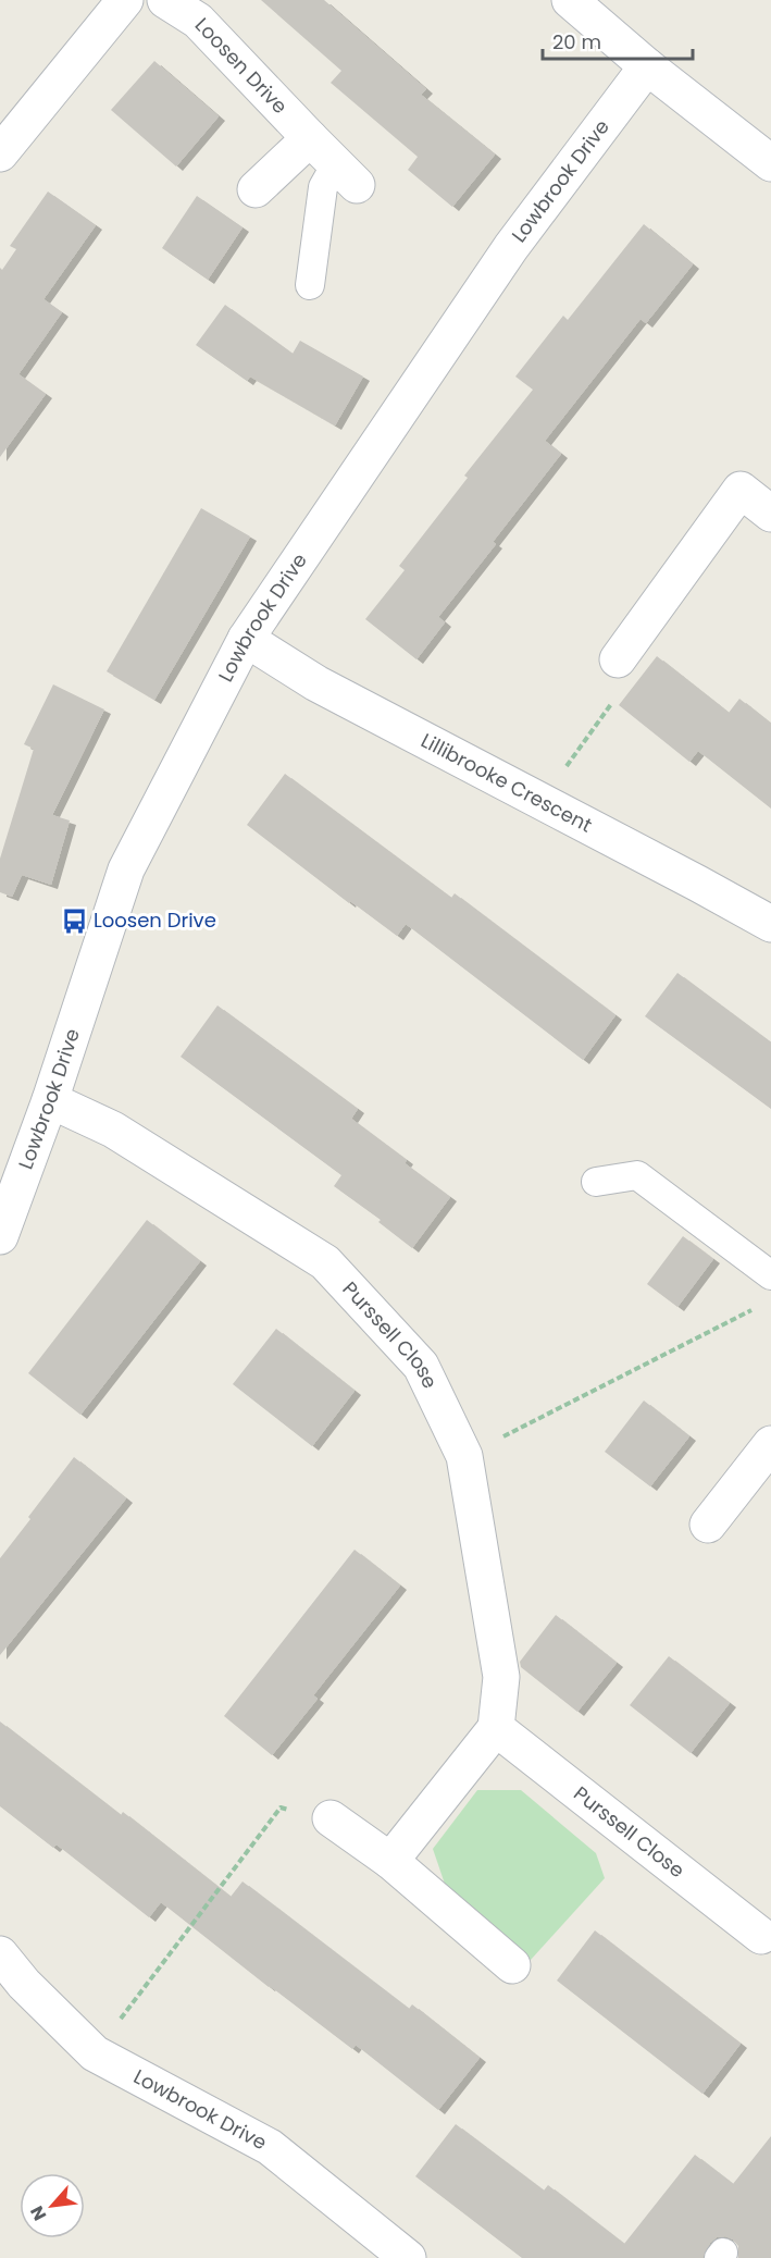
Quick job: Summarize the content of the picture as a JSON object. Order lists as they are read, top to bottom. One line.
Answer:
{"streets":{"street":["Loosen Drive","Lowbrook Drive","Lillibrooke Crescent","Purssell Close"]},"crossings":[["Lowbrook Drive","Lillibrooke Crescent"],["Lowbrook Drive","Purssell Close"]],"places":{"bus stop":["Loosen Drive"]},"scale_bar":"20 m","north":"bottom left"}
